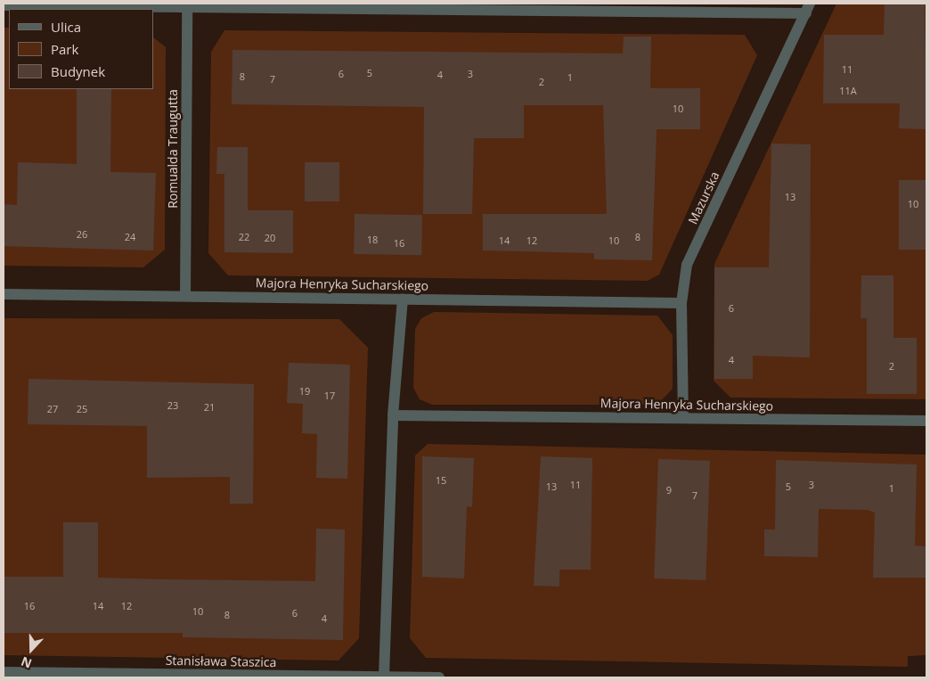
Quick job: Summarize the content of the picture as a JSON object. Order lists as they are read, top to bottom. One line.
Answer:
{"streets":{"street":["Romualda Traugutta","Mazurska","Majora Henryka Sucharskiego","Stanisława Staszica"]},"crossings":[["Romualda Traugutta","Majora Henryka Sucharskiego"],["Mazurska","Majora Henryka Sucharskiego"]],"house_numbers":["11","5","6","3","4","8","1","7","2","11A","10","13","10","26","24","22","8","20","18","14","12","10","16","6","4","2","19","17","23","21","27","25","15","11","3","13","5","1","9","7","16","14","12","10","6","8","4"],"legend":["Ulica","Park","Budynek"],"north":"bottom"}
